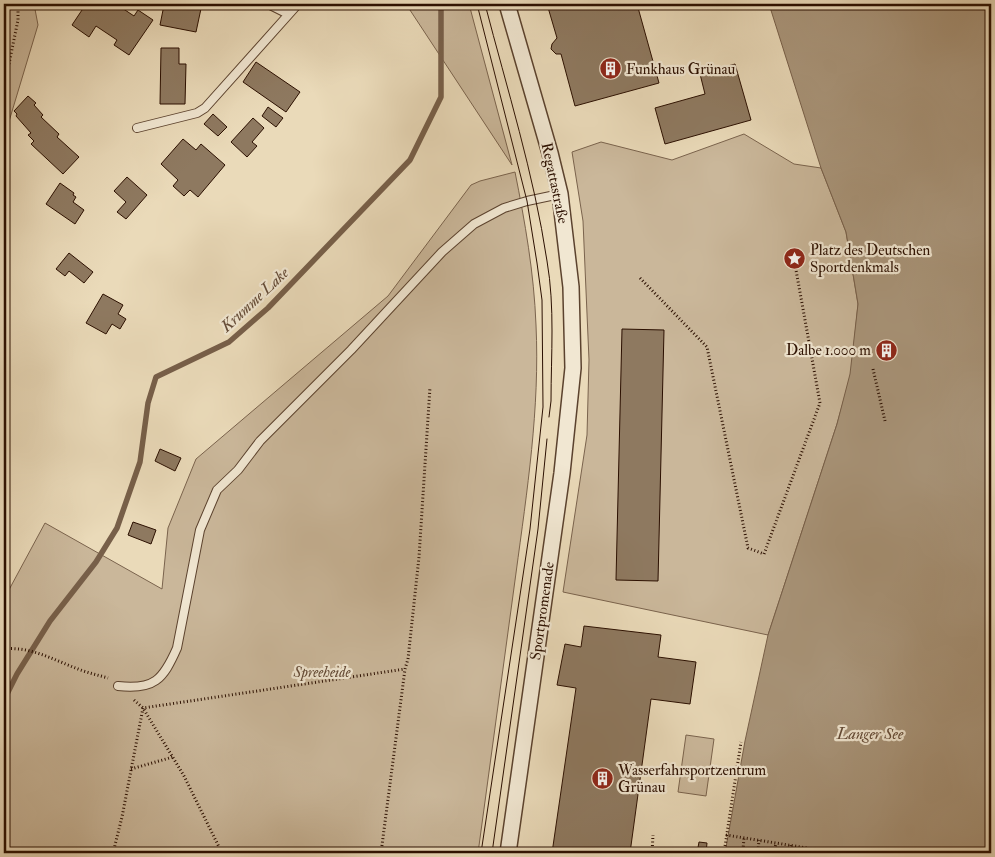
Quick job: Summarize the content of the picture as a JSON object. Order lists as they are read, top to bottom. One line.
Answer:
{"streets":{"street":["Regattastraße","Sportpromenade"]},"crossings":[["Regattastraße","Sportpromenade"]],"water":["Krumme Lake","Langer See"],"parks":["Spreeheide"],"places":{"building":["Funkhaus Grünau","Dalbe 1.000 m","Wasserfahrsportzentrum Grünau"],"place":["Platz des Deutschen Sportdenkmals"]}}
